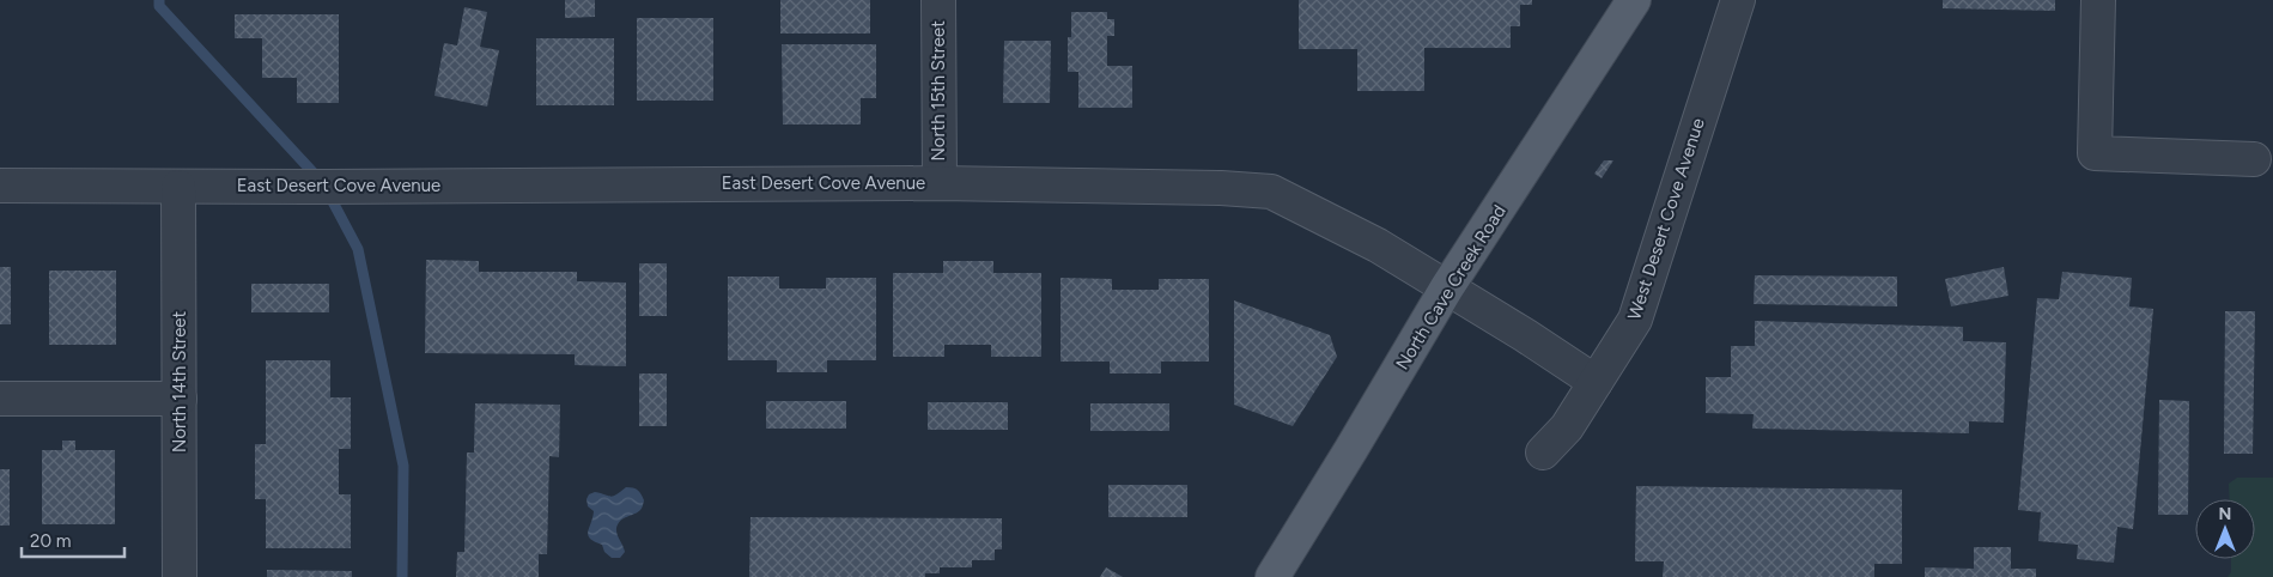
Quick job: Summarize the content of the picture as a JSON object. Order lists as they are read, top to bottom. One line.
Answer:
{"streets":{"main road":["North Cave Creek Road"],"street":["North 15th Street","East Desert Cove Avenue","West Desert Cove Avenue","North 14th Street"]},"crossings":[["North 15th Street","East Desert Cove Avenue"],["East Desert Cove Avenue","West Desert Cove Avenue"],["East Desert Cove Avenue","North Cave Creek Road"],["East Desert Cove Avenue","North 14th Street"]],"scale_bar":"20 m","north":"top"}
